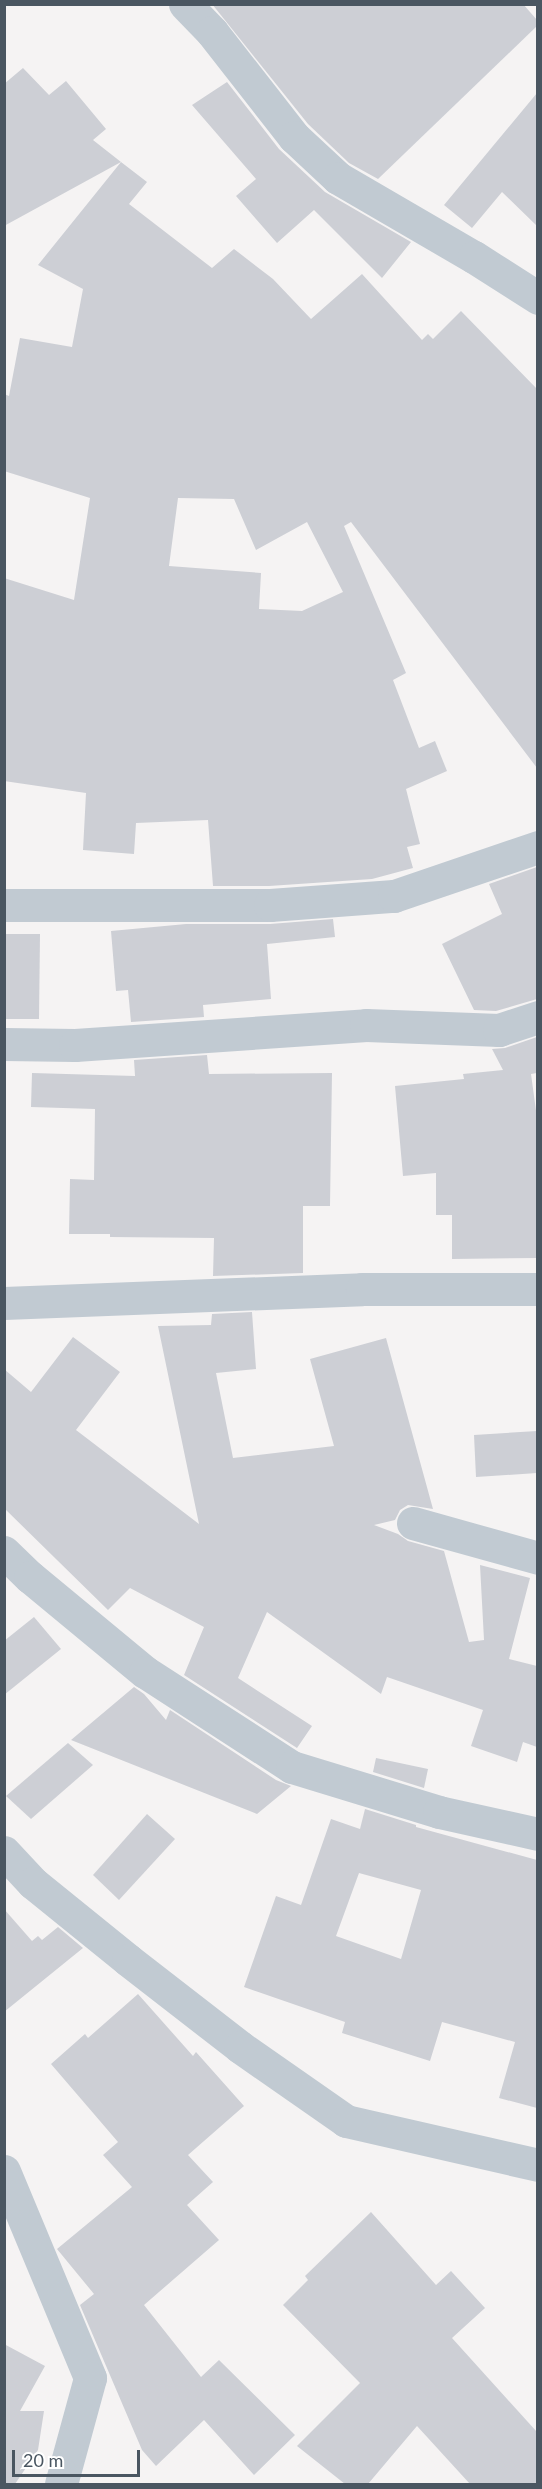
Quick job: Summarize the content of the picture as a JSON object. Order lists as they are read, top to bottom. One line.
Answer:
{"scale_bar":"20 m"}
